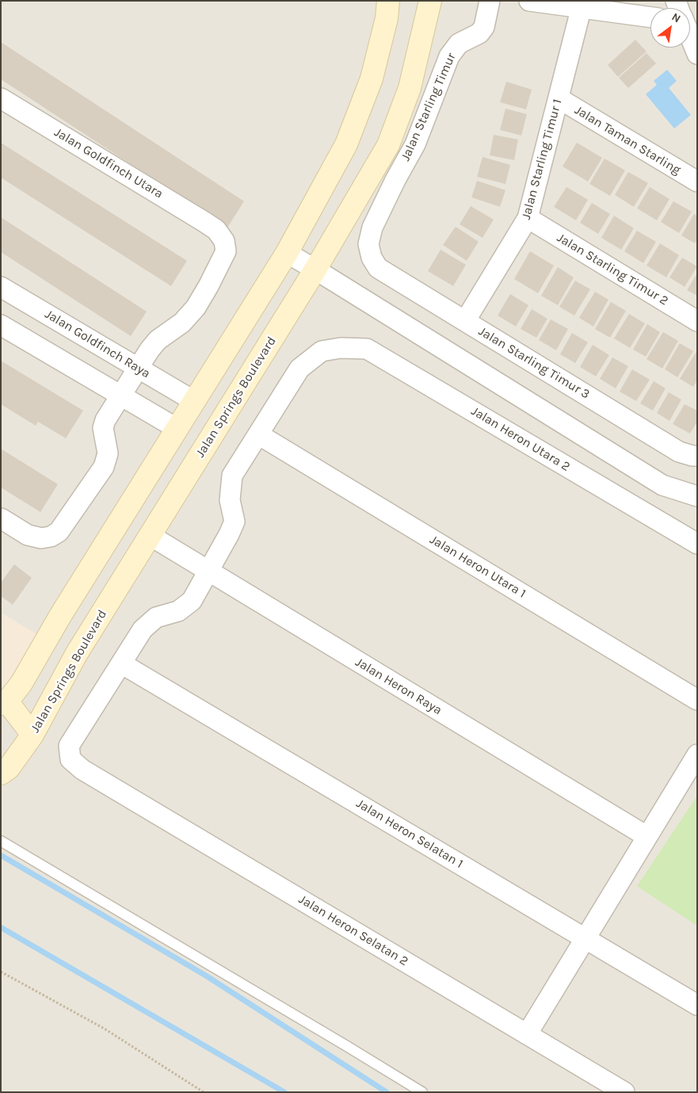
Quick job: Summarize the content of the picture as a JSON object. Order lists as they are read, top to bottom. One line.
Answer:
{"streets":{"main road":["Jalan Springs Boulevard"],"street":["Jalan Starling Timur","Jalan Taman Starling","Jalan Starling Timur 1","Jalan Goldfinch Utara","Jalan Starling Timur 2","Jalan Goldfinch Raya","Jalan Starling Timur 3","Jalan Heron Utara 2","Jalan Heron Utara 1","Jalan Heron Raya","Jalan Heron Selatan 1","Jalan Heron Selatan 2"]},"crossings":[["Jalan Starling Timur","Jalan Starling Timur 3"],["Jalan Taman Starling","Jalan Starling Timur 1"],["Jalan Starling Timur 1","Jalan Starling Timur 2"],["Jalan Starling Timur 1","Jalan Starling Timur 3"],["Jalan Goldfinch Utara","Jalan Goldfinch Raya"],["Jalan Springs Boulevard","Jalan Heron Raya"],["Jalan Heron Utara 2","Jalan Heron Utara 1"],["Jalan Heron Utara 2","Jalan Heron Raya"],["Jalan Heron Utara 2","Jalan Heron Selatan 2"],["Jalan Heron Raya","Jalan Heron Selatan 2"],["Jalan Heron Selatan 1","Jalan Heron Selatan 2"]],"north":"top right"}
